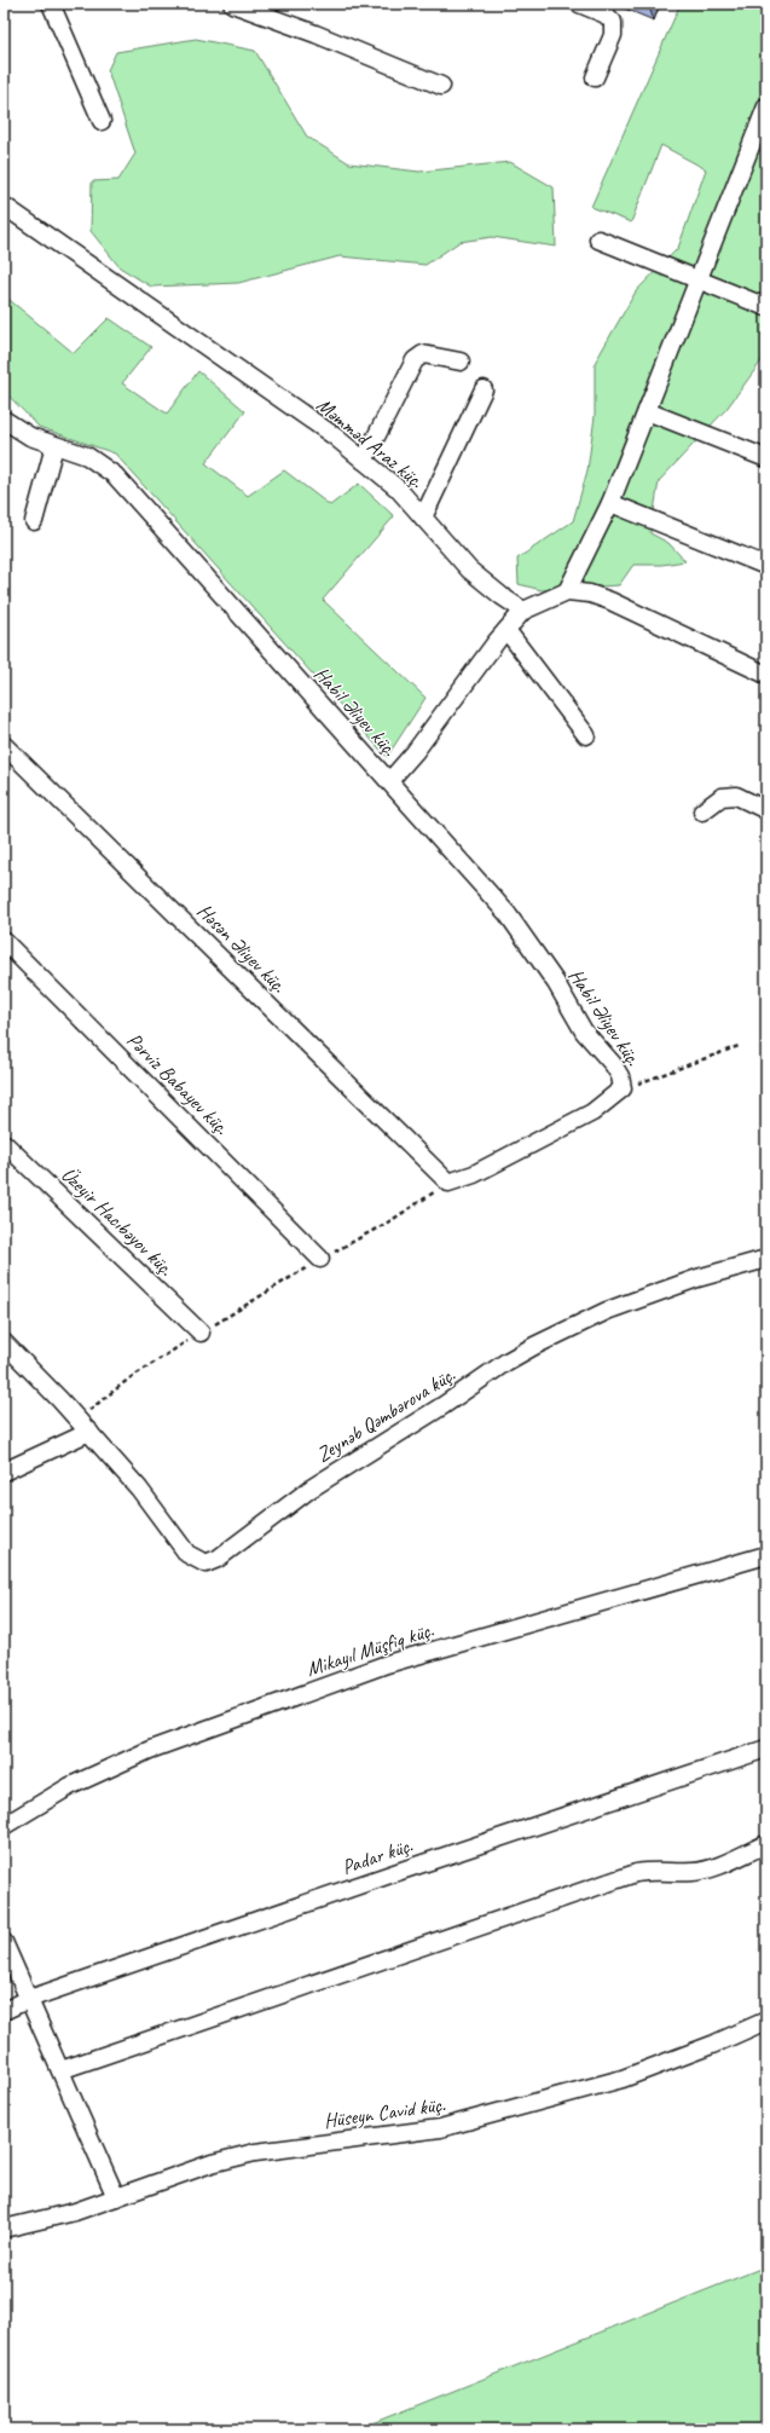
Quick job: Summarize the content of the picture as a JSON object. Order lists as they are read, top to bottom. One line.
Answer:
{"streets":{"street":["Məmməd Araz küç.","Habil Əliyev küç.","Həsən Əliyev küç.","Pərviz Babayev küç.","Üzeyir Hacıbəyov küç.","Zeynəb Qəmbərova küç.","Mikayıl Müşfiq küç.","Padar küç.","Hüseyn Cavid küç."]}}
